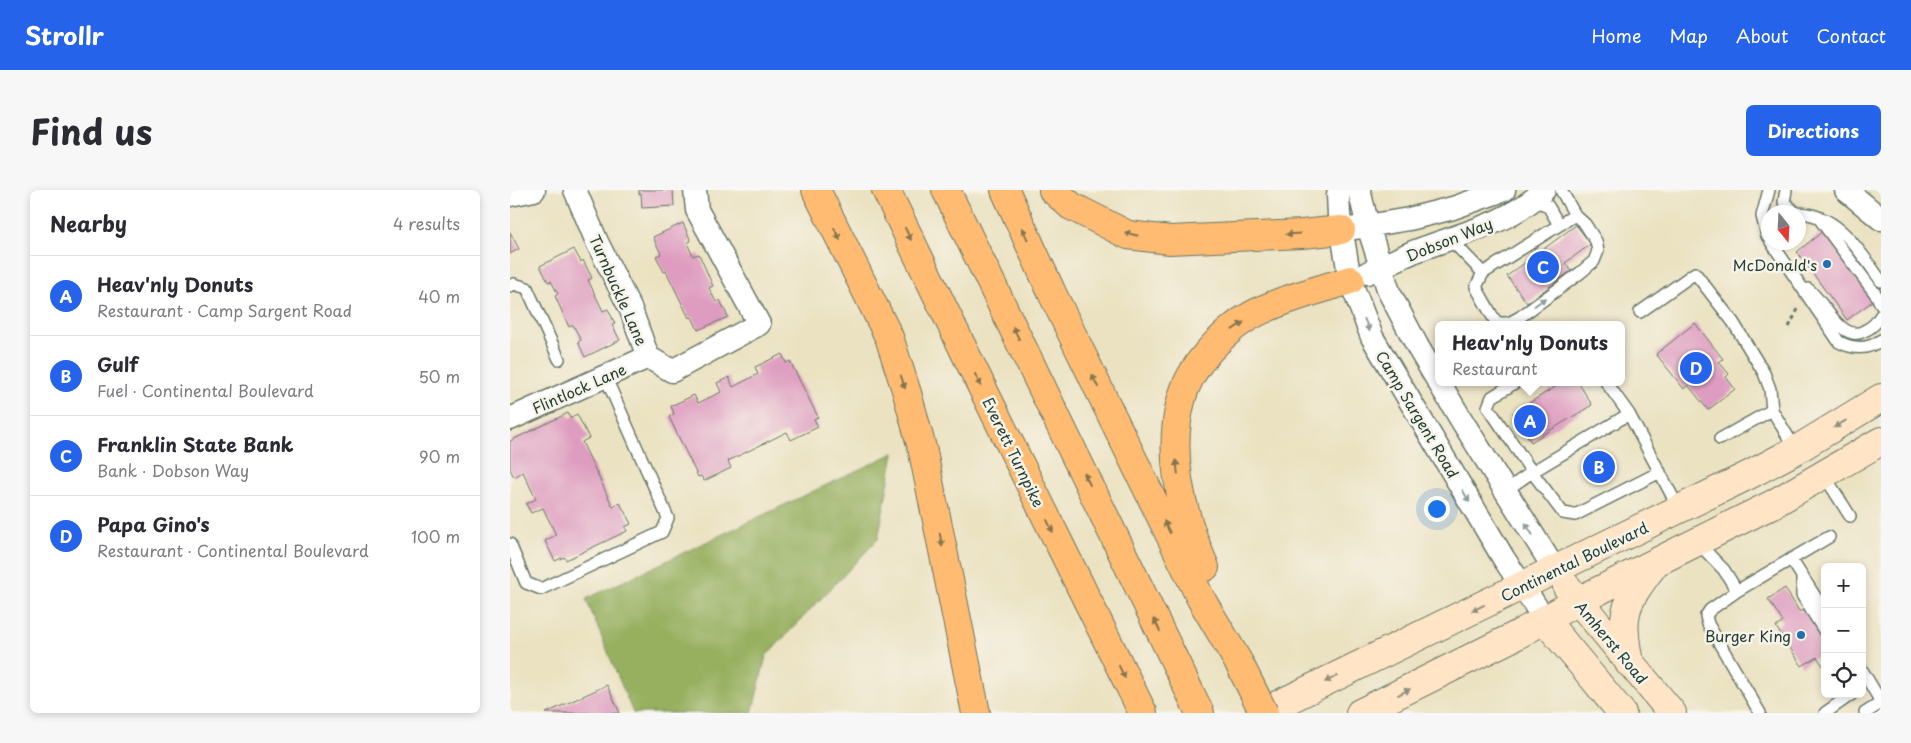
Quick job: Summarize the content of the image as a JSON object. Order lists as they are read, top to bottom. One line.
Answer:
{"streets":{"highway":["Everett Turnpike"],"main road":["Continental Boulevard","Amherst Road"],"street":["Dobson Way","Turnbuckle Lane","Flintlock Lane","Camp Sargent Road"]},"crossings":[["Dobson Way","Camp Sargent Road"],["Turnbuckle Lane","Flintlock Lane"],["Camp Sargent Road","Continental Boulevard"],["Continental Boulevard","Amherst Road"]],"places":["McDonald's","Burger King"],"north":"bottom","page":{"header":"Strollr","nav":["Home","Map","About","Contact"],"title":"Find us","buttons":"Directions","heading":["Nearby","4 results"],"pins":["C","D","A","B"],"list":[{"mark":"A","name":"Heav'nly Donuts","note":"Restaurant · Camp Sargent Road","value":"40 m"},{"mark":"B","name":"Gulf","note":"Fuel · Continental Boulevard","value":"50 m"},{"mark":"C","name":"Franklin State Bank","note":"Bank · Dobson Way","value":"90 m"},{"mark":"D","name":"Papa Gino's","note":"Restaurant · Continental Boulevard","value":"100 m"}],"popup":["Heav'nly Donuts","Restaurant"],"map_buttons":["+","−"]}}
